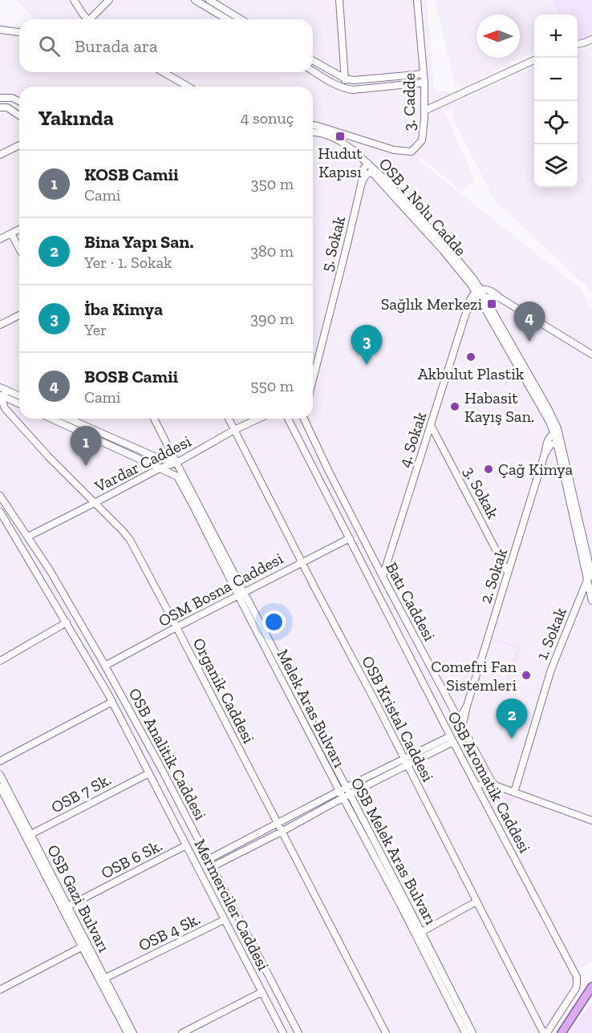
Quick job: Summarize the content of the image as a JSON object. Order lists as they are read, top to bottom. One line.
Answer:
{"streets":{"street":["3. Cadde","OSB 1 Nolu Cadde","5. Sokak","4. Sokak","Vardar Caddesi","3. Sokak","2. Sokak","OSM Bosna Caddesi","Batı Caddesi","1. Sokak","Organik Caddesi","Melek Aras Bulvarı","OSB Kristal Caddesi","OSB Analitik Caddesi","OSB Aromatik Caddesi","OSB 7 Sk.","OSB Melek Aras Bulvarı","OSB 6 Sk.","OSB Gazi Bulvarı","Mermerciler Caddesi","OSB 4 Sk."]},"crossings":[["OSB 1 Nolu Cadde","5. Sokak"],["OSB 1 Nolu Cadde","4. Sokak"],["OSB 1 Nolu Cadde","2. Sokak"],["OSB 1 Nolu Cadde","1. Sokak"],["4. Sokak","3. Sokak"],["4. Sokak","Batı Caddesi"],["Vardar Caddesi","Organik Caddesi"],["Vardar Caddesi","Melek Aras Bulvarı"],["Vardar Caddesi","OSB Kristal Caddesi"],["Vardar Caddesi","OSB Analitik Caddesi"],["Vardar Caddesi","OSB Melek Aras Bulvarı"],["3. Sokak","2. Sokak"],["2. Sokak","Batı Caddesi"],["OSM Bosna Caddesi","Organik Caddesi"],["OSM Bosna Caddesi","Melek Aras Bulvarı"],["OSM Bosna Caddesi","OSB Kristal Caddesi"],["OSM Bosna Caddesi","OSB Analitik Caddesi"],["OSM Bosna Caddesi","OSB Aromatik Caddesi"],["OSM Bosna Caddesi","OSB Melek Aras Bulvarı"],["Melek Aras Bulvarı","OSB Melek Aras Bulvarı"],["OSB Kristal Caddesi","OSB Aromatik Caddesi"],["OSB 7 Sk.","OSB Gazi Bulvarı"],["OSB 7 Sk.","Mermerciler Caddesi"],["OSB 6 Sk.","OSB Gazi Bulvarı"],["OSB 6 Sk.","Mermerciler Caddesi"],["OSB Gazi Bulvarı","OSB 4 Sk."],["Mermerciler Caddesi","OSB 4 Sk."]],"places":{"transit":["Hudut Kapısı","Sağlık Merkezi"],"other":["Akbulut Plastik","Habasit Kayış San.","Çağ Kimya","Comefri Fan Sistemleri"]},"north":"left","page":{"map_buttons":["+","−"],"search":"Burada ara","heading":["Yakında","4 sonuç"],"list":[{"mark":"1","name":"KOSB Camii","note":"Cami","value":"350 m"},{"mark":"2","name":"Bina Yapı San.","note":"Yer · 1. Sokak","value":"380 m"},{"mark":"3","name":"İba Kimya","note":"Yer","value":"390 m"},{"mark":"4","name":"BOSB Camii","note":"Cami","value":"550 m"}],"pins":["4","3","1","2"]}}
